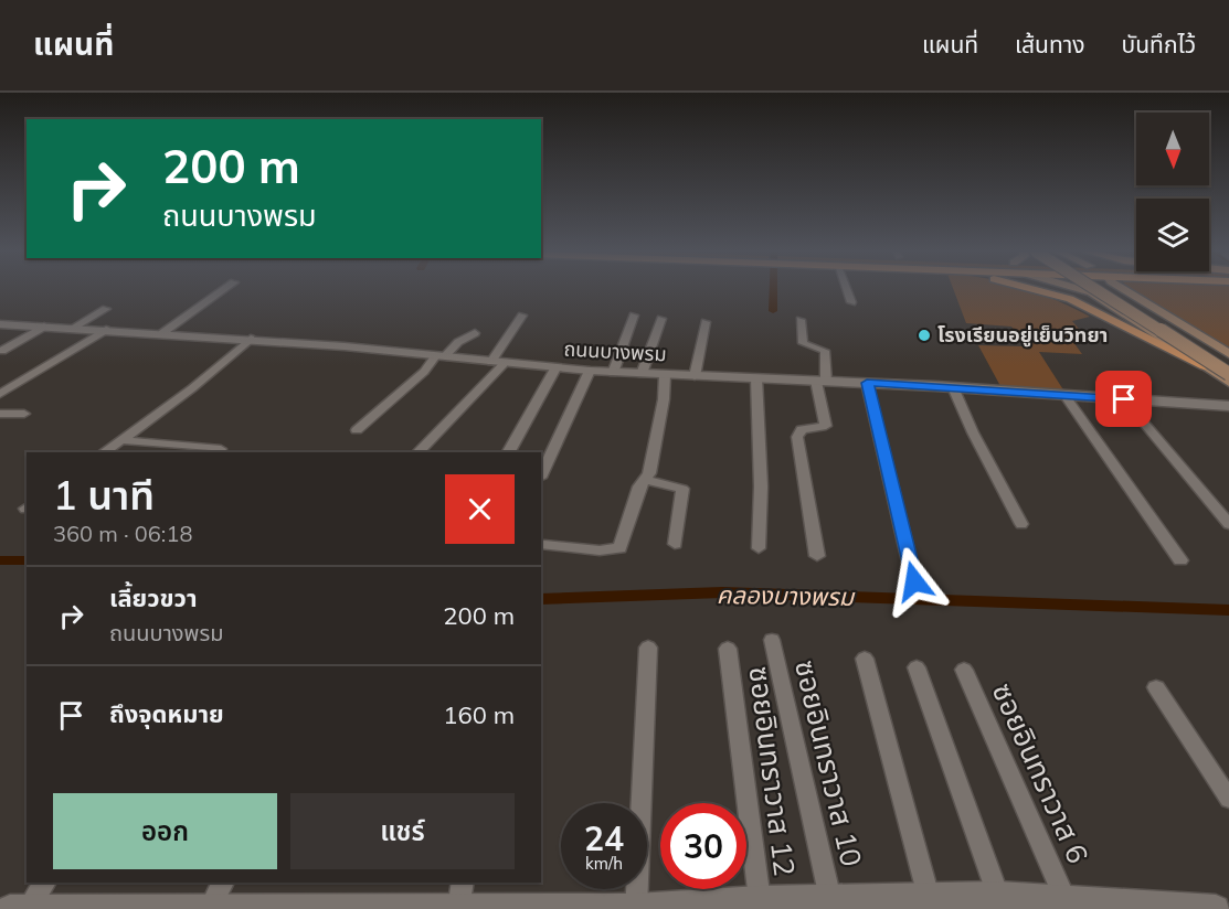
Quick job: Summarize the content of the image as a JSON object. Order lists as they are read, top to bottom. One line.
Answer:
{"streets":{"street":["ถนนบางพรม","ซอยอินทราวาส 10","ซอยอินทราวาส 12","ซอยอินทราวาส 6"]},"water":["คลองบางพรม"],"places":["โรงเรียนอยู่เย็นวิทยา"],"north":"bottom","page":{"header":"แผนที่","nav":["แผนที่","เส้นทาง","บันทึกไว้"],"turn":["200 m","ถนนบางพรม"],"heading":["1 นาที","360 m · 06:18"],"list":[{"name":"เลี้ยวขวา","note":"ถนนบางพรม","value":"200 m"},{"name":"ถึงจุดหมาย","value":"160 m"}],"buttons":["ออก","แชร์"],"speed":"24 km/h","limit":"30"}}
